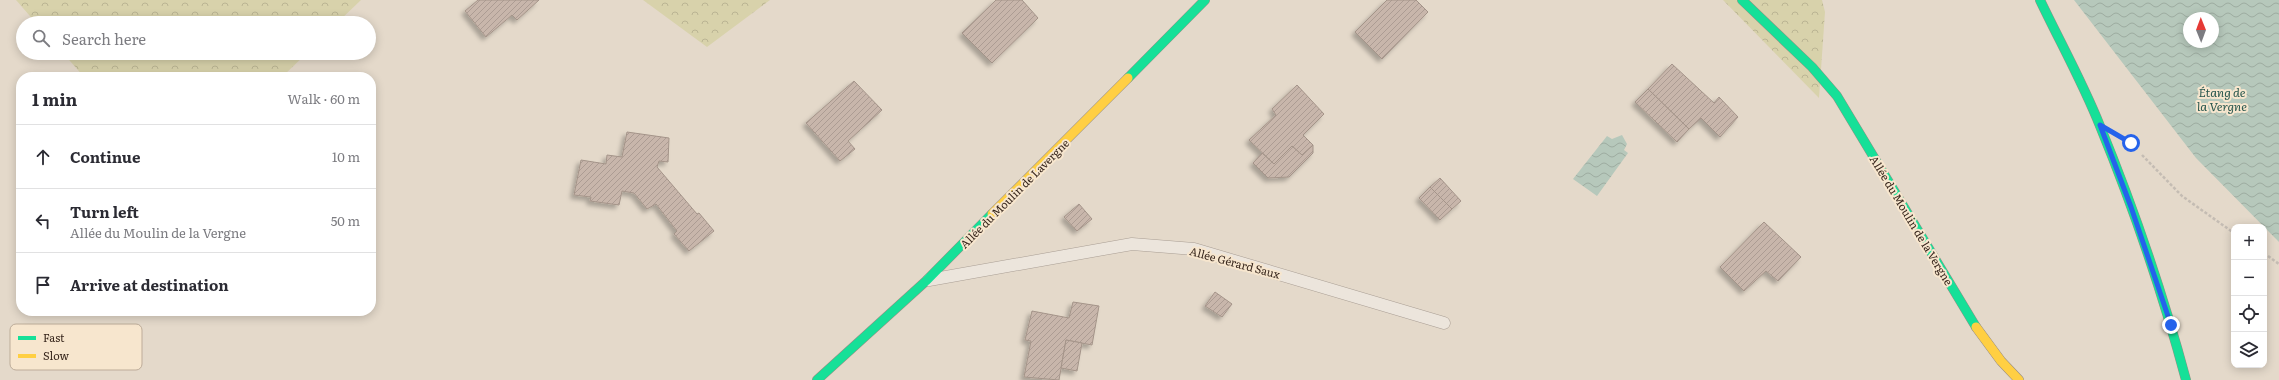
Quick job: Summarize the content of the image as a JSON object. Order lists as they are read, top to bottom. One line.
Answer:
{"streets":{"street":["Allée du Moulin de Lavergne","Allée du Moulin de la Vergne"],"lane":["Allée Gérard Saux"]},"crossings":[["Allée du Moulin de Lavergne","Allée Gérard Saux"]],"water":["Étang de la Vergne"],"legend":["Fast","Slow"],"north":"top","page":{"search":"Search here","heading":["1 min","Walk · 60 m"],"list":[["Continue","10 m"],["Turn left","Allée du Moulin de la Vergne","50 m"],"Arrive at destination"],"map_buttons":["+","−"]}}
